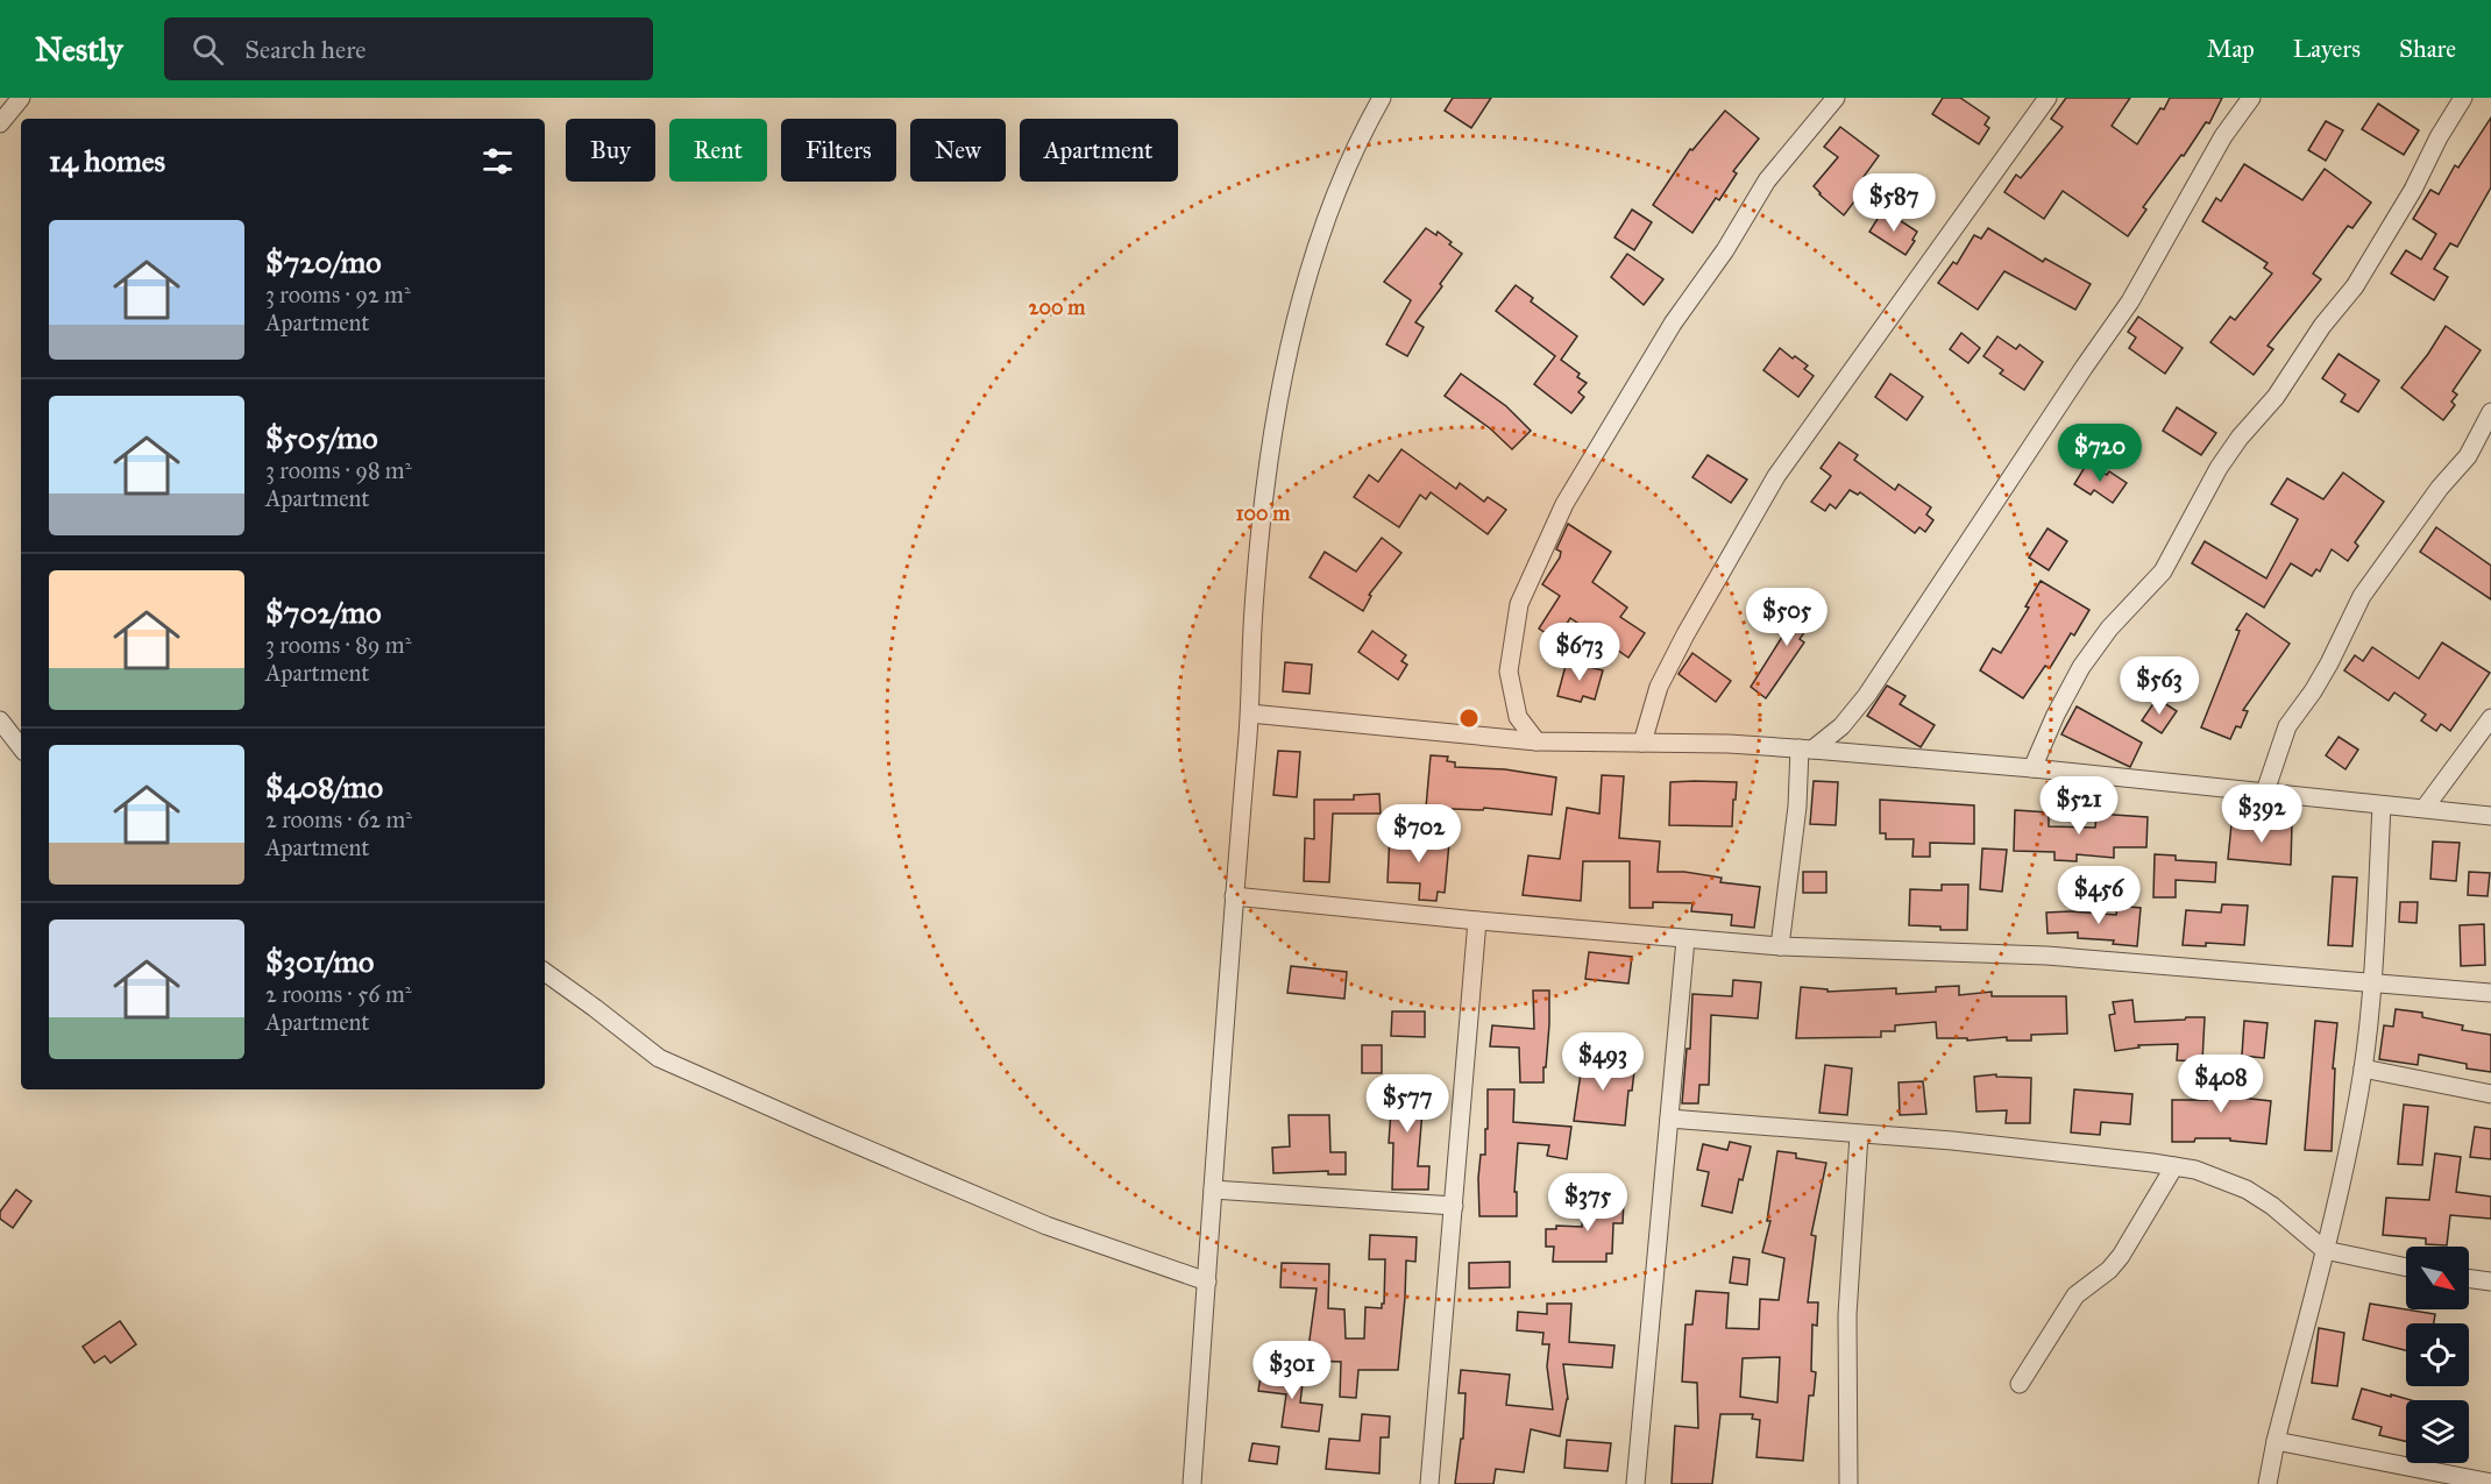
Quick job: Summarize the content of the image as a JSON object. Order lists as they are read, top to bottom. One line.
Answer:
{"north":"bottom right","page":{"header":"Nestly","search":"Search here","nav":["Map","Layers","Share"],"chip":["Buy","Rent","Filters","New","Apartment"],"heading":"14 homes","price":["$587","$720","$505","$673","$563","$521","$392","$702","$456","$493","$408","$577","$375","$301"],"list":[{"name":"$720/mo","note":"3 rooms · 92 m² · Apartment"},{"name":"$505/mo","note":"3 rooms · 98 m² · Apartment"},{"name":"$702/mo","note":"3 rooms · 89 m² · Apartment"},{"name":"$408/mo","note":"2 rooms · 62 m² · Apartment"},{"name":"$301/mo","note":"2 rooms · 56 m² · Apartment"}]},"rings":["200 m","100 m"]}
